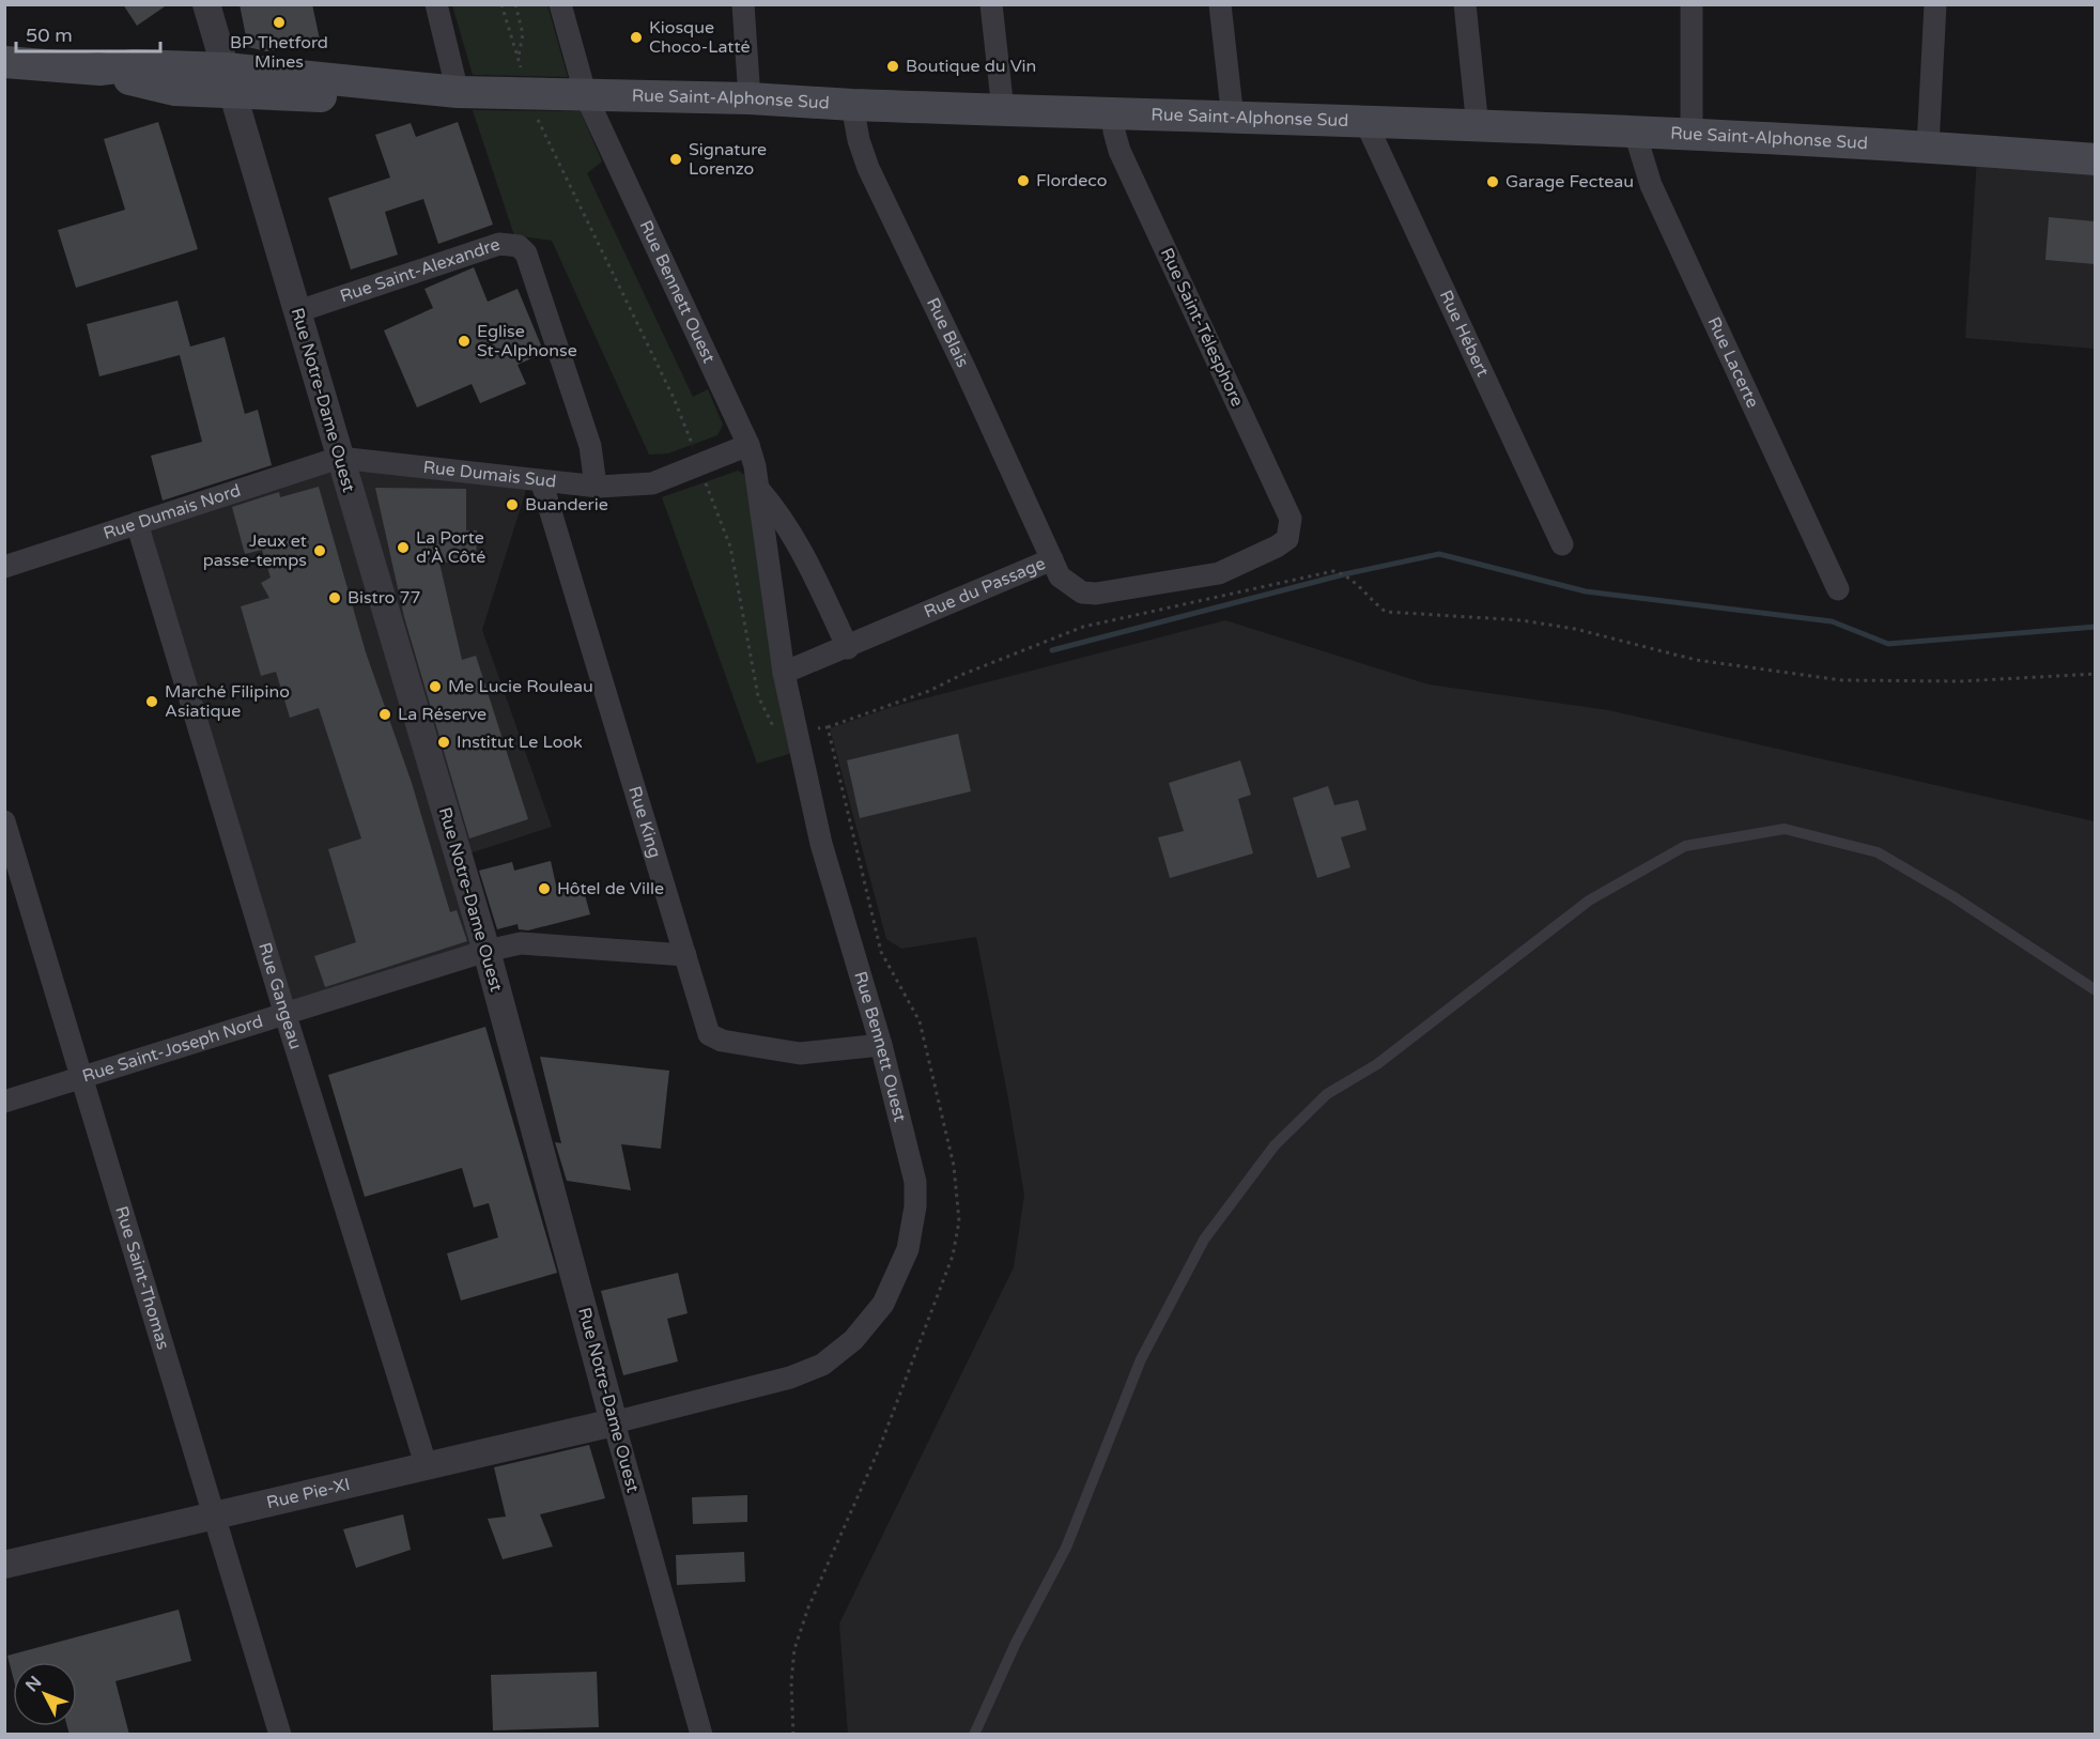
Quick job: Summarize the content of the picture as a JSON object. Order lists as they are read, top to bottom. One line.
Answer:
{"streets":{"main road":["Rue Saint-Alphonse Sud"],"street":["Rue Saint-Alexandre","Rue Bennett Ouest","Rue Saint-Télesphore","Rue Blais","Rue Hébert","Rue Lacerte","Rue Notre-Dame Ouest","Rue Dumais Sud","Rue Dumais Nord","Rue du Passage","Rue King","Rue Gangeau","Rue Saint-Joseph Nord","Rue Saint-Thomas","Rue Pie-XI"]},"crossings":[["Rue Saint-Alphonse Sud","Rue Bennett Ouest"],["Rue Saint-Alphonse Sud","Rue Saint-Télesphore"],["Rue Saint-Alphonse Sud","Rue Blais"],["Rue Saint-Alphonse Sud","Rue Hébert"],["Rue Saint-Alphonse Sud","Rue Lacerte"],["Rue Saint-Alphonse Sud","Rue Notre-Dame Ouest"],["Rue Saint-Alexandre","Rue Notre-Dame Ouest"],["Rue Saint-Alexandre","Rue Dumais Sud"],["Rue Bennett Ouest","Rue Notre-Dame Ouest"],["Rue Bennett Ouest","Rue Dumais Sud"],["Rue Bennett Ouest","Rue du Passage"],["Rue Bennett Ouest","Rue King"],["Rue Bennett Ouest","Rue Pie-XI"],["Rue Saint-Télesphore","Rue du Passage"],["Rue Blais","Rue du Passage"],["Rue Notre-Dame Ouest","Rue Dumais Sud"],["Rue Notre-Dame Ouest","Rue Dumais Nord"],["Rue Notre-Dame Ouest","Rue Saint-Joseph Nord"],["Rue Notre-Dame Ouest","Rue Pie-XI"],["Rue Dumais Sud","Rue Dumais Nord"],["Rue Dumais Sud","Rue King"],["Rue Dumais Nord","Rue Gangeau"],["Rue King","Rue Saint-Joseph Nord"],["Rue Gangeau","Rue Saint-Joseph Nord"],["Rue Gangeau","Rue Pie-XI"],["Rue Saint-Joseph Nord","Rue Saint-Thomas"],["Rue Saint-Thomas","Rue Pie-XI"]],"places":["BP Thetford Mines","Kiosque Choco-Latté","Boutique du Vin","Signature Lorenzo","Flordeco","Garage Fecteau","Eglise St-Alphonse","Buanderie","La Porte d'À Côté","Jeux et passe-temps","Bistro 77","Me Lucie Rouleau","Marché Filipino Asiatique","La Réserve","Institut Le Look","Hôtel de Ville"],"scale_bar":"50 m","north":"top left"}
